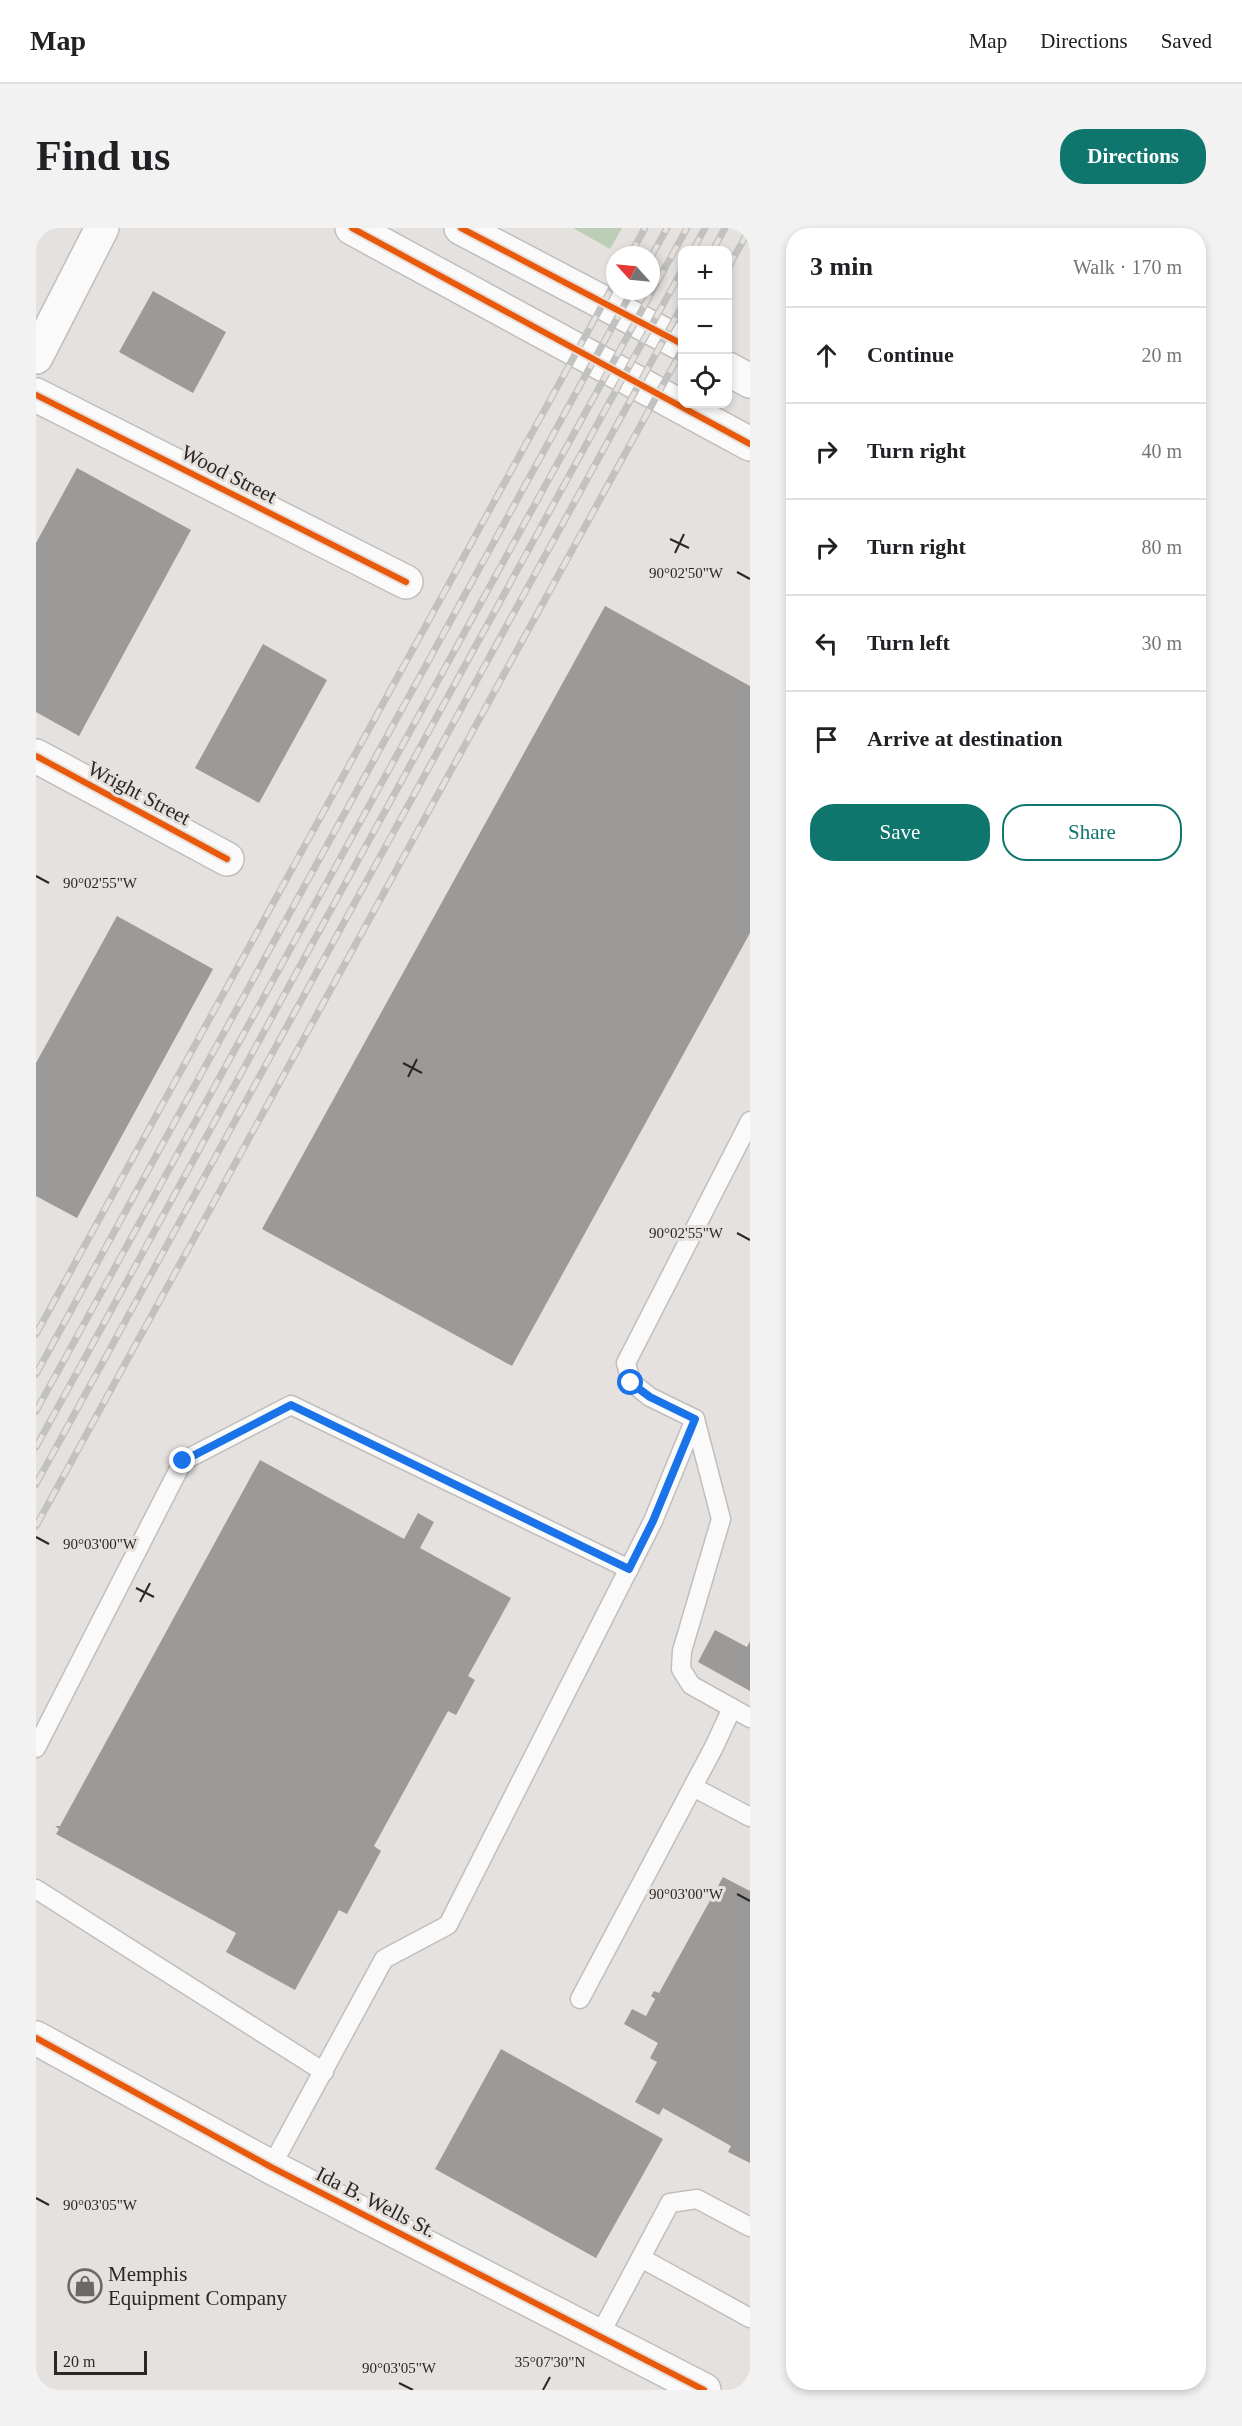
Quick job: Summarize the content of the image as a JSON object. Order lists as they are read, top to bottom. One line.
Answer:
{"streets":{"street":["Wood Street","Wright Street","Ida B. Wells St."]},"places":{"shop":["Memphis Equipment Company"]},"scale_bar":"20 m","north":"top left","page":{"header":"Map","nav":["Map","Directions","Saved"],"buttons":["Directions",["Save","Share"]],"title":"Find us","heading":["3 min","Walk · 170 m"],"map_buttons":["+","−"],"list":[["Continue","20 m"],["Turn right","40 m"],["Turn right","80 m"],["Turn left","30 m"],"Arrive at destination"],"scale":"20 m"},"coordinates":["90°02'50\"W","90°02'55\"W","90°03'00\"W","90°03'05\"W","35°07'30\"N"]}
